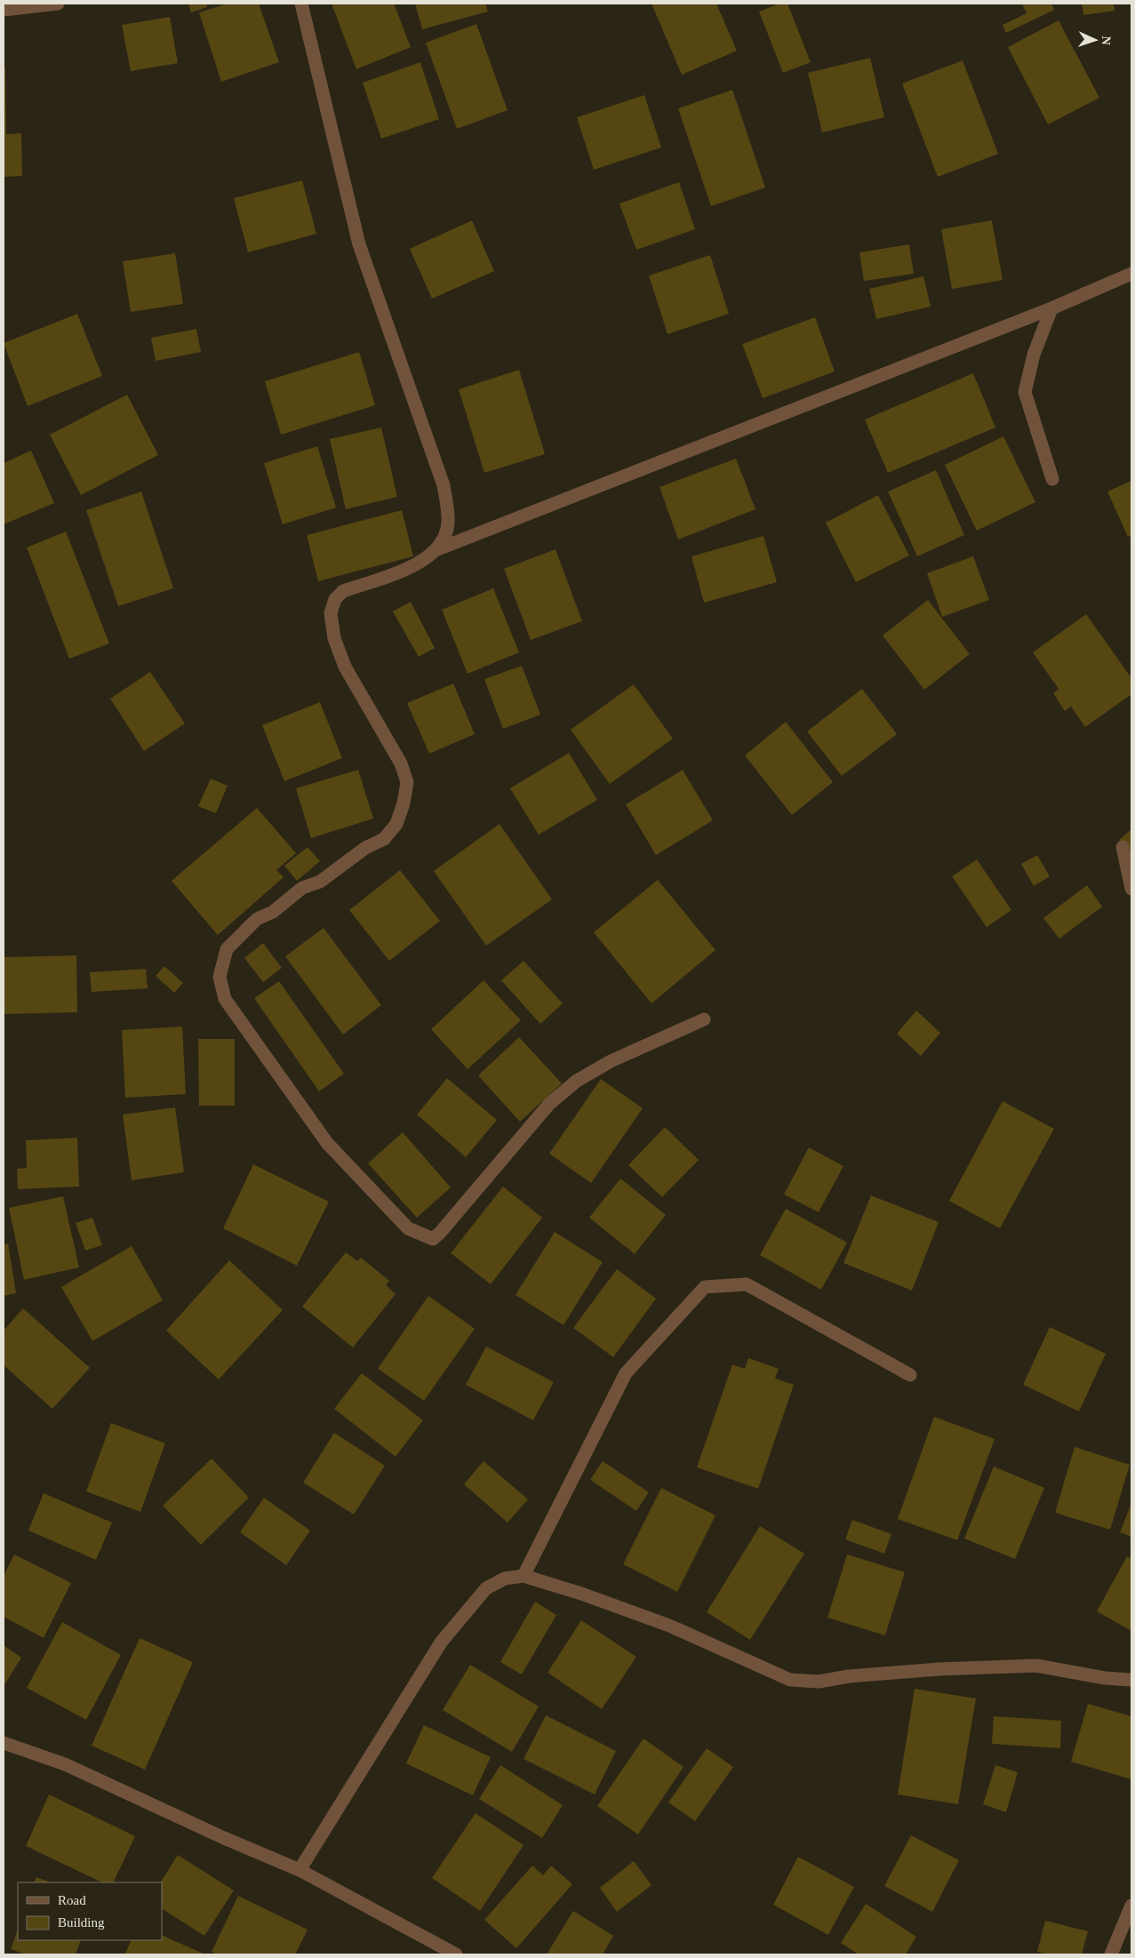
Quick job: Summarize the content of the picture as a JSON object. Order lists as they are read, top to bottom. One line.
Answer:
{"legend":["Road","Building"],"north":"right"}
